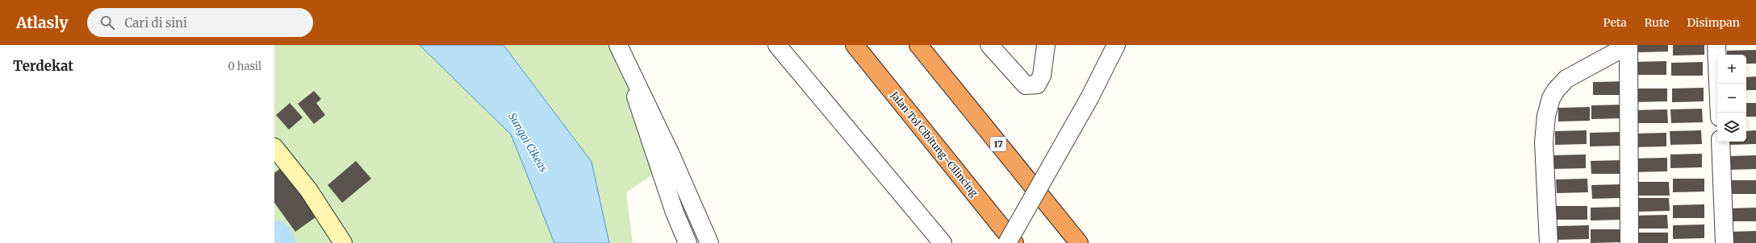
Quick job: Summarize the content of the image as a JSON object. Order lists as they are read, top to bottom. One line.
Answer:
{"streets":{"highway":["Jalan Tol Cibitung–Cilincing","17"]},"water":["Sungai Cikeas"],"page":{"header":"Atlasly","search":"Cari di sini","nav":["Peta","Rute","Disimpan"],"heading":["Terdekat","0 hasil"],"map_buttons":["+","−"]}}
